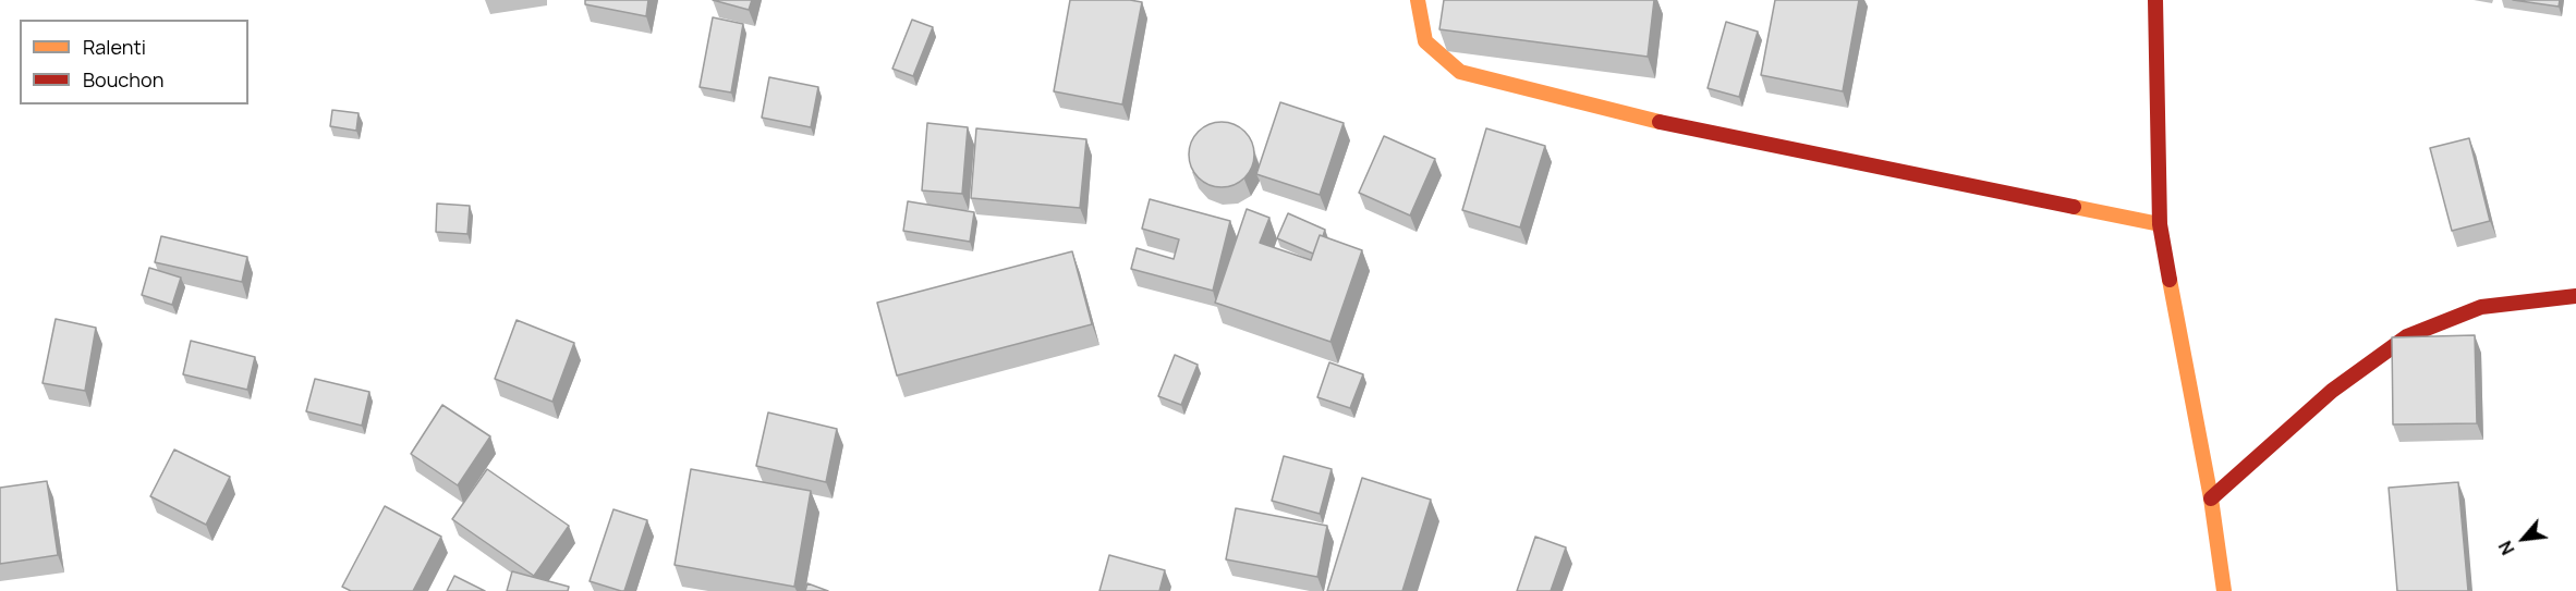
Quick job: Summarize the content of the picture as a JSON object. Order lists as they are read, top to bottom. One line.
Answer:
{"legend":["Ralenti","Bouchon"],"north":"bottom left"}
